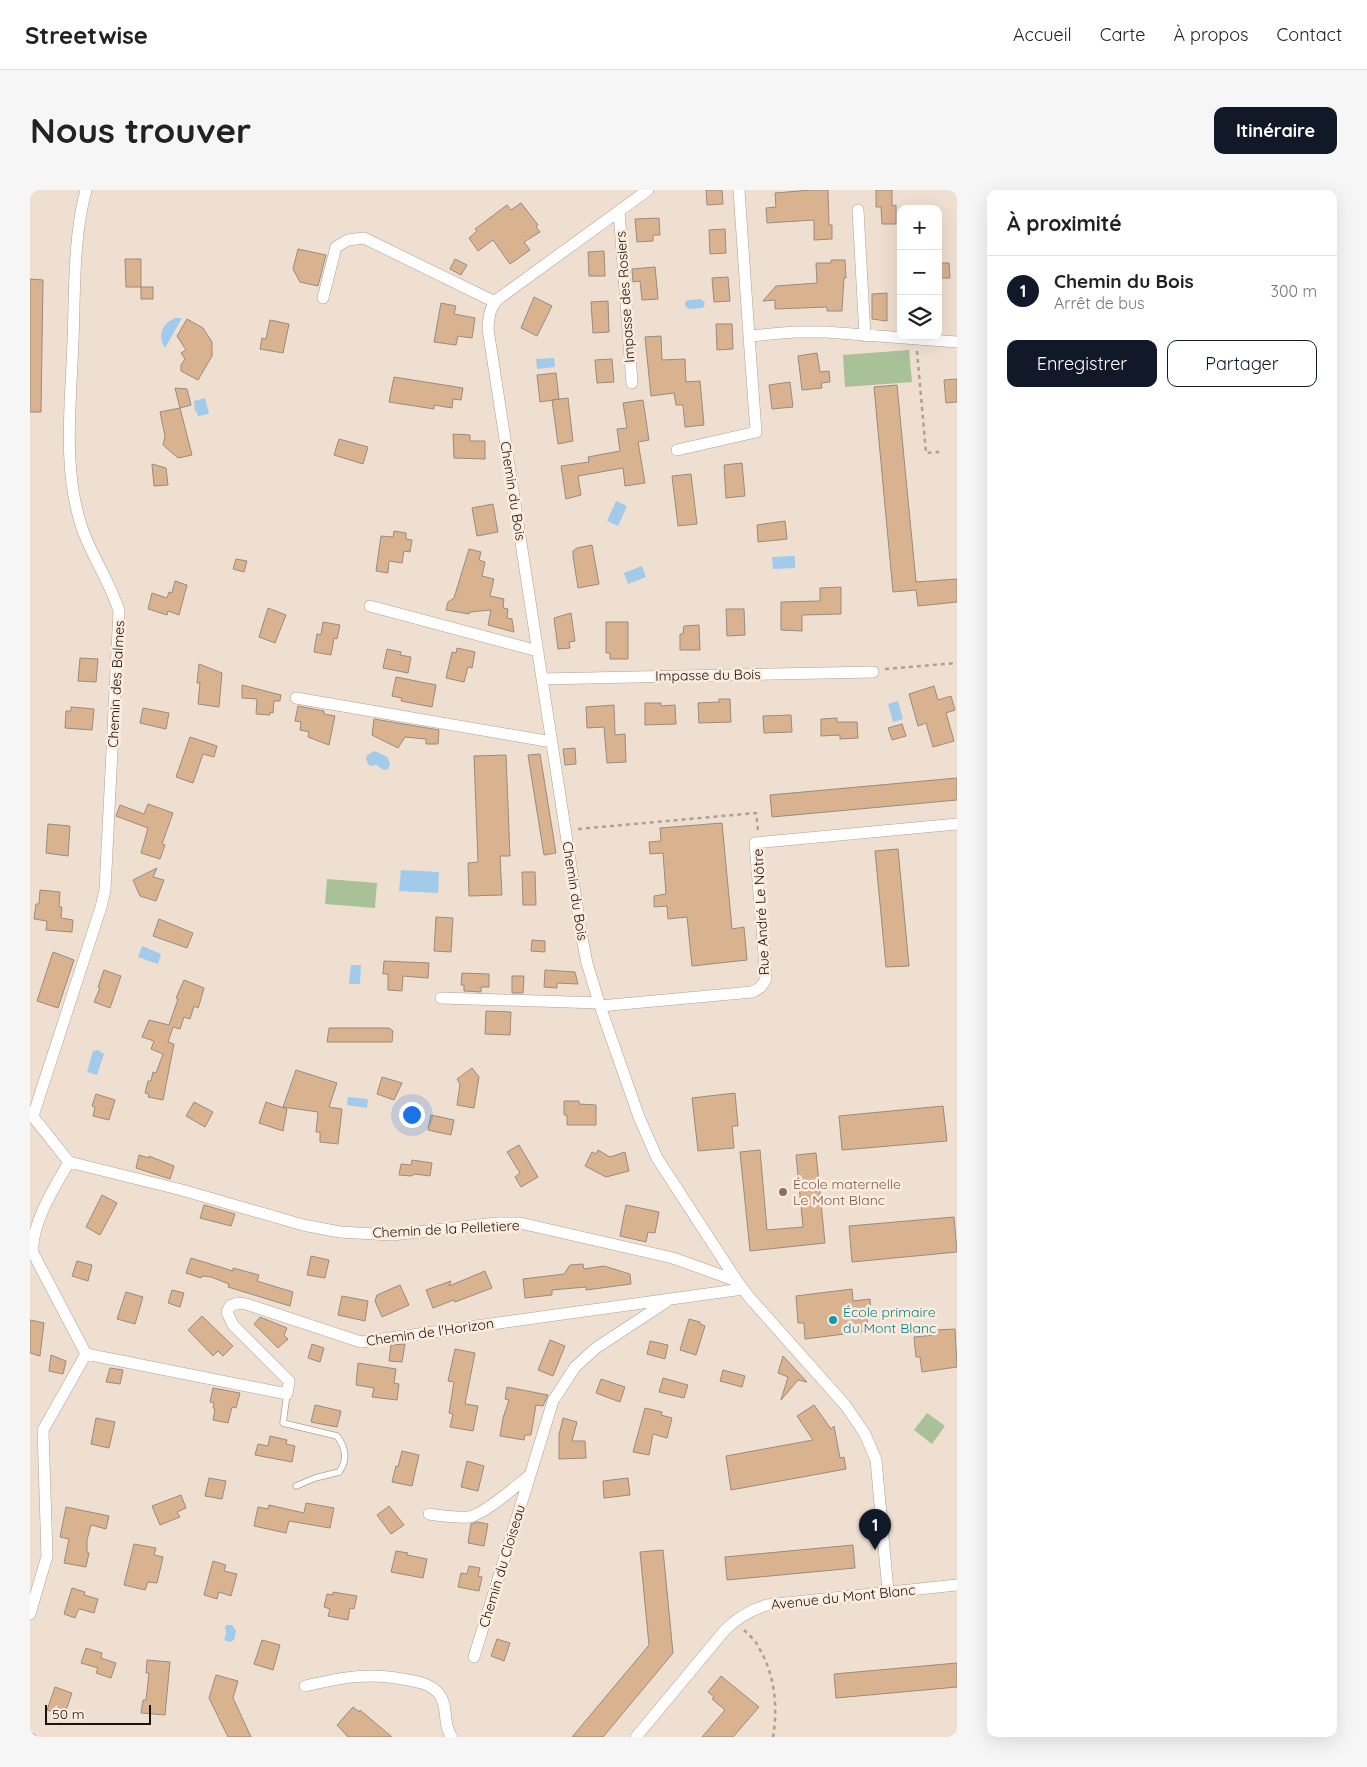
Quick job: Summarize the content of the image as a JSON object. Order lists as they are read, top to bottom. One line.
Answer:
{"streets":{"street":["Impasse des Rosiers","Chemin du Bois","Impasse du Bois","Chemin des Balmes","Rue André Le Nôtre","Chemin de la Pelletiere","Chemin de l'Horizon","Chemin du Cloiseau","Avenue du Mont Blanc"]},"crossings":[["Chemin du Bois","Impasse du Bois"],["Chemin du Bois","Rue André Le Nôtre"],["Chemin du Bois","Chemin de la Pelletiere"],["Chemin du Bois","Chemin de l'Horizon"],["Chemin du Bois","Avenue du Mont Blanc"],["Chemin de la Pelletiere","Chemin de l'Horizon"],["Chemin de l'Horizon","Chemin du Cloiseau"]],"places":["École maternelle Le Mont Blanc","École primaire du Mont Blanc"],"scale_bar":"50 m","page":{"header":"Streetwise","nav":["Accueil","Carte","À propos","Contact"],"buttons":["Itinéraire",["Enregistrer","Partager"]],"title":"Nous trouver","heading":"À proximité","map_buttons":["+","−"],"list":[{"mark":"1","name":"Chemin du Bois","note":"Arrêt de bus","value":"300 m"}],"pins":"1","scale":"50 m"}}
